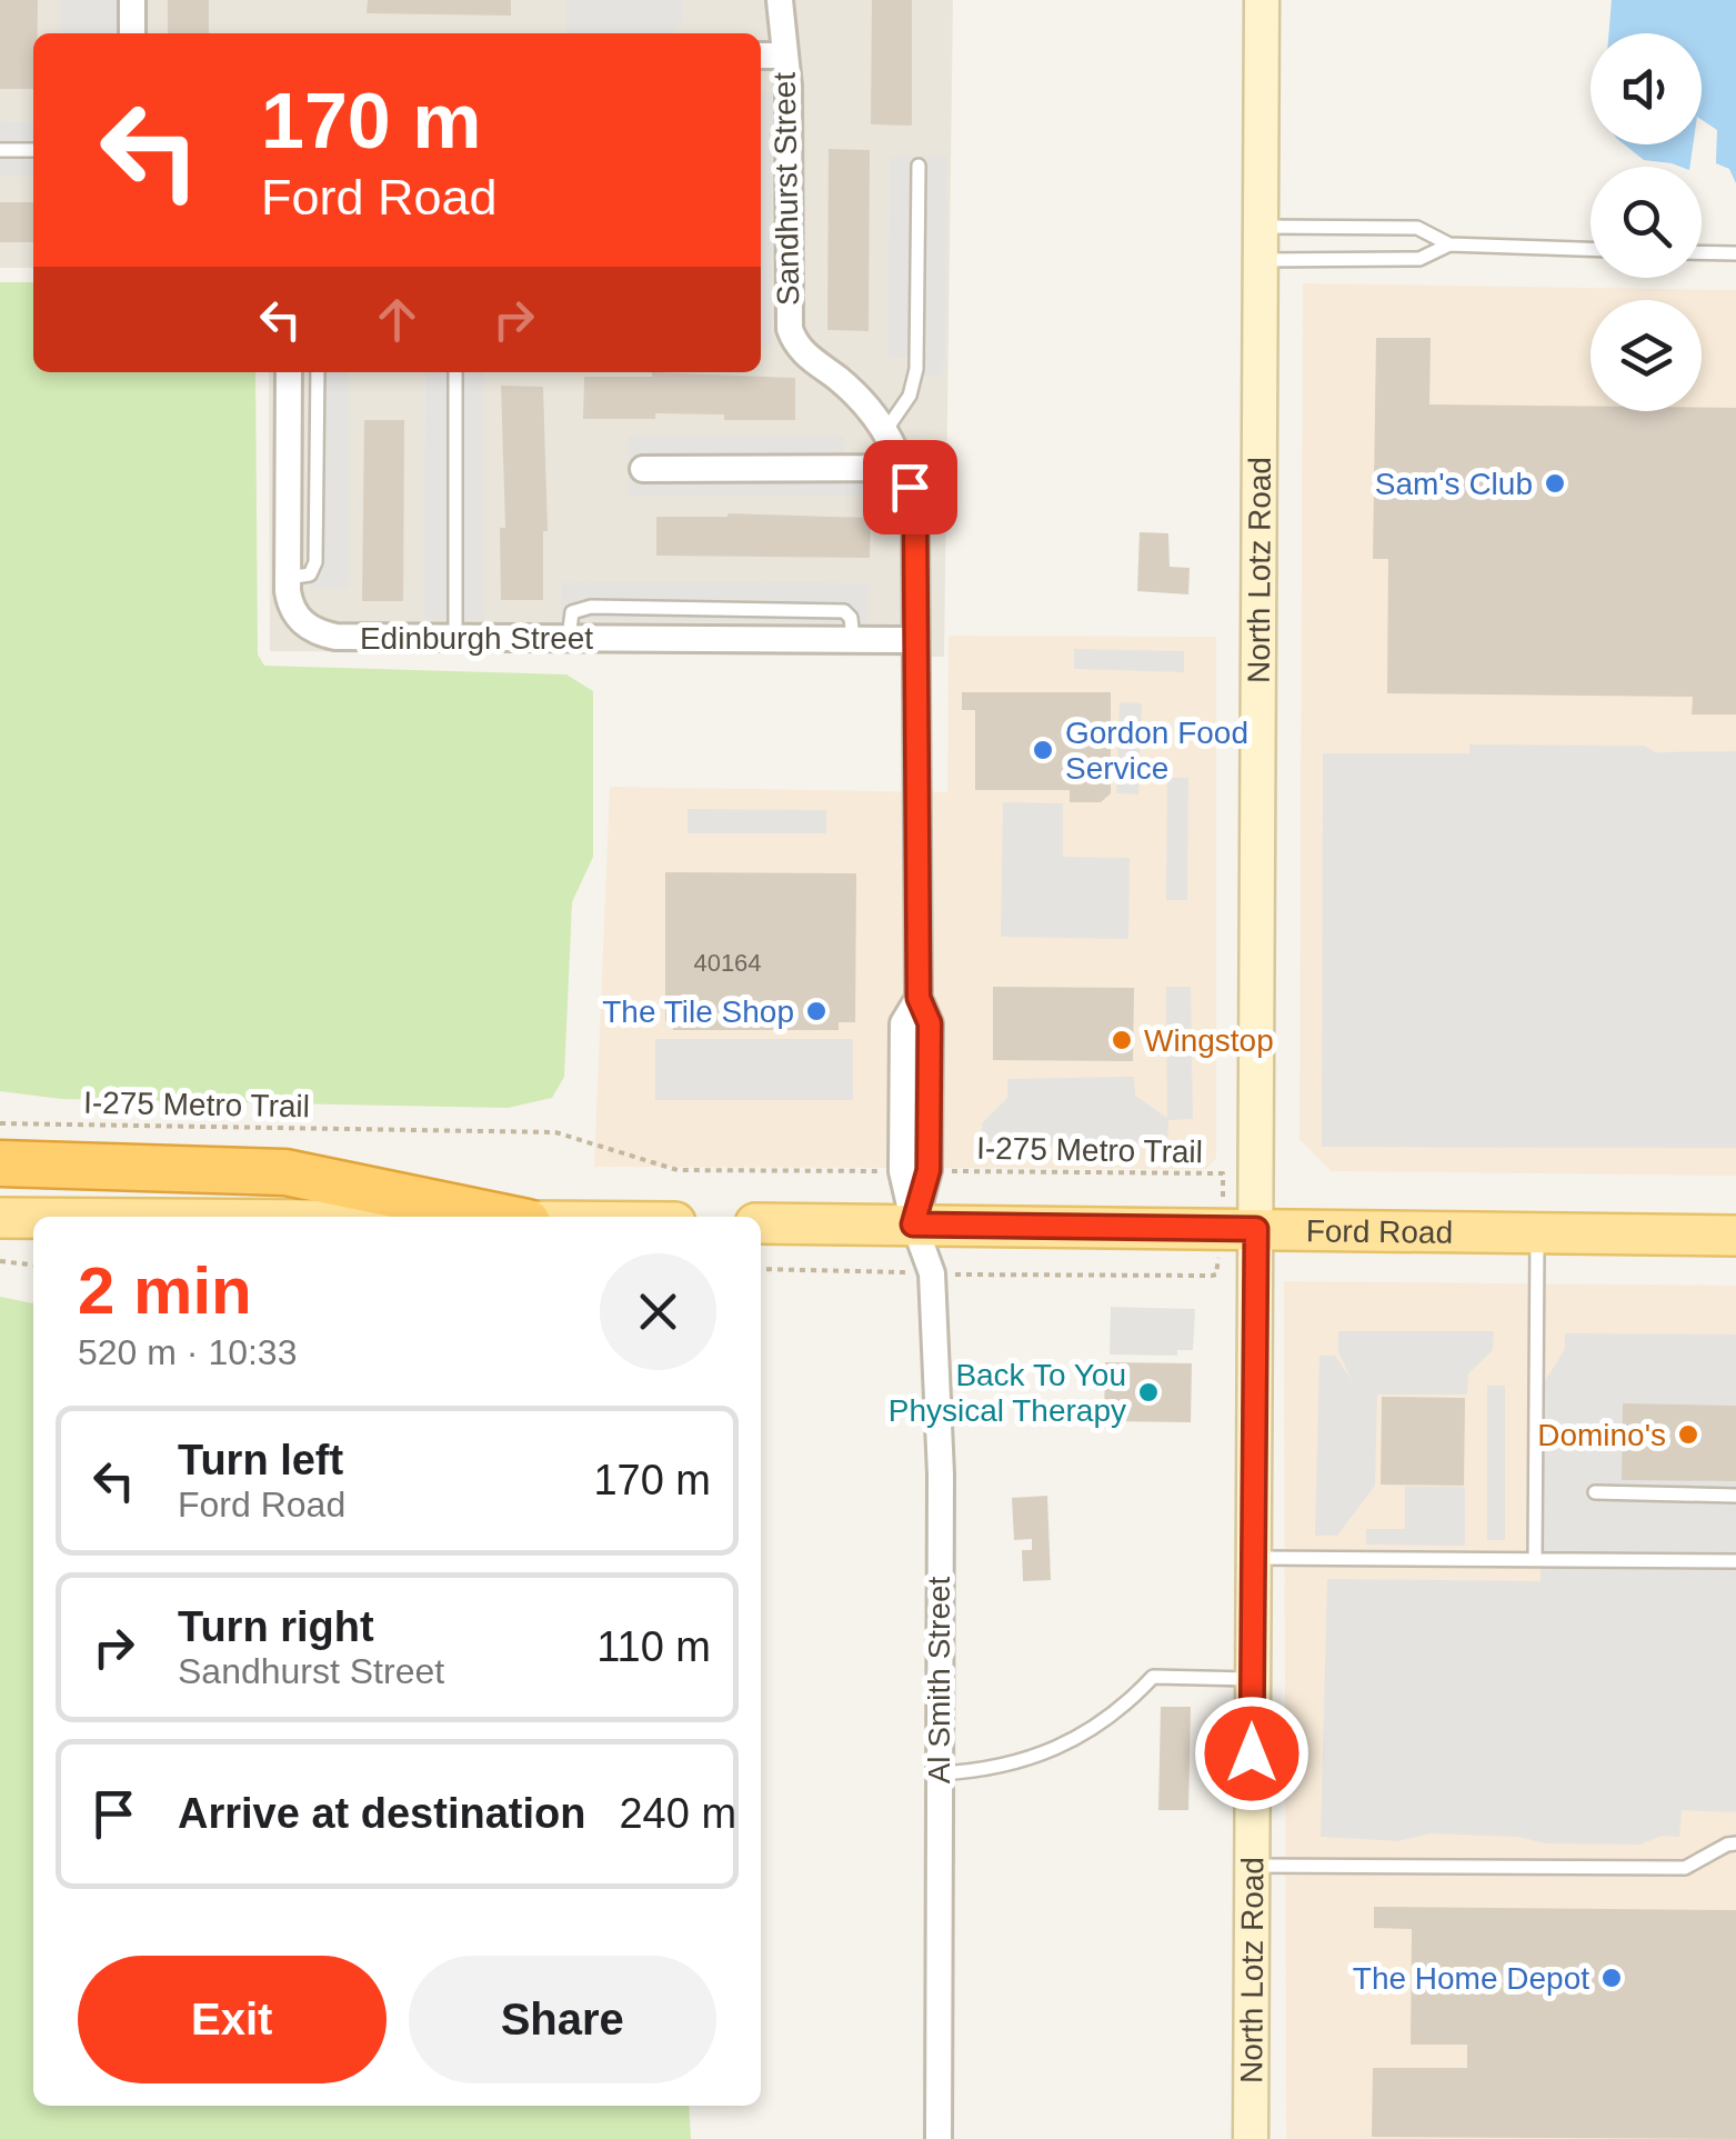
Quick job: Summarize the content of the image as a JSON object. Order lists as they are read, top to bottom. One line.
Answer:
{"streets":{"main road":["Ford Road"],"street":["Sandhurst Street","North Lotz Road","Edinburgh Street","Al Smith Street"],"path":["I-275 Metro Trail"]},"crossings":[["Sandhurst Street","Edinburgh Street"],["Sandhurst Street","I-275 Metro Trail"],["Sandhurst Street","Ford Road"],["Sandhurst Street","Al Smith Street"],["North Lotz Road","I-275 Metro Trail"],["North Lotz Road","Ford Road"],["I-275 Metro Trail","Ford Road"],["I-275 Metro Trail","Al Smith Street"],["Ford Road","Al Smith Street"]],"places":["Sam's Club","Gordon Food Service","The Tile Shop","Wingstop","Back To You Physical Therapy","Domino's","The Home Depot"],"house_numbers":["40164"],"page":{"turn":["170 m","Ford Road"],"heading":["2 min","520 m · 10:33"],"list":[{"name":"Turn left","note":"Ford Road","value":"170 m"},{"name":"Turn right","note":"Sandhurst Street","value":"110 m"},{"name":"Arrive at destination","value":"240 m"}],"buttons":["Exit","Share"]}}
